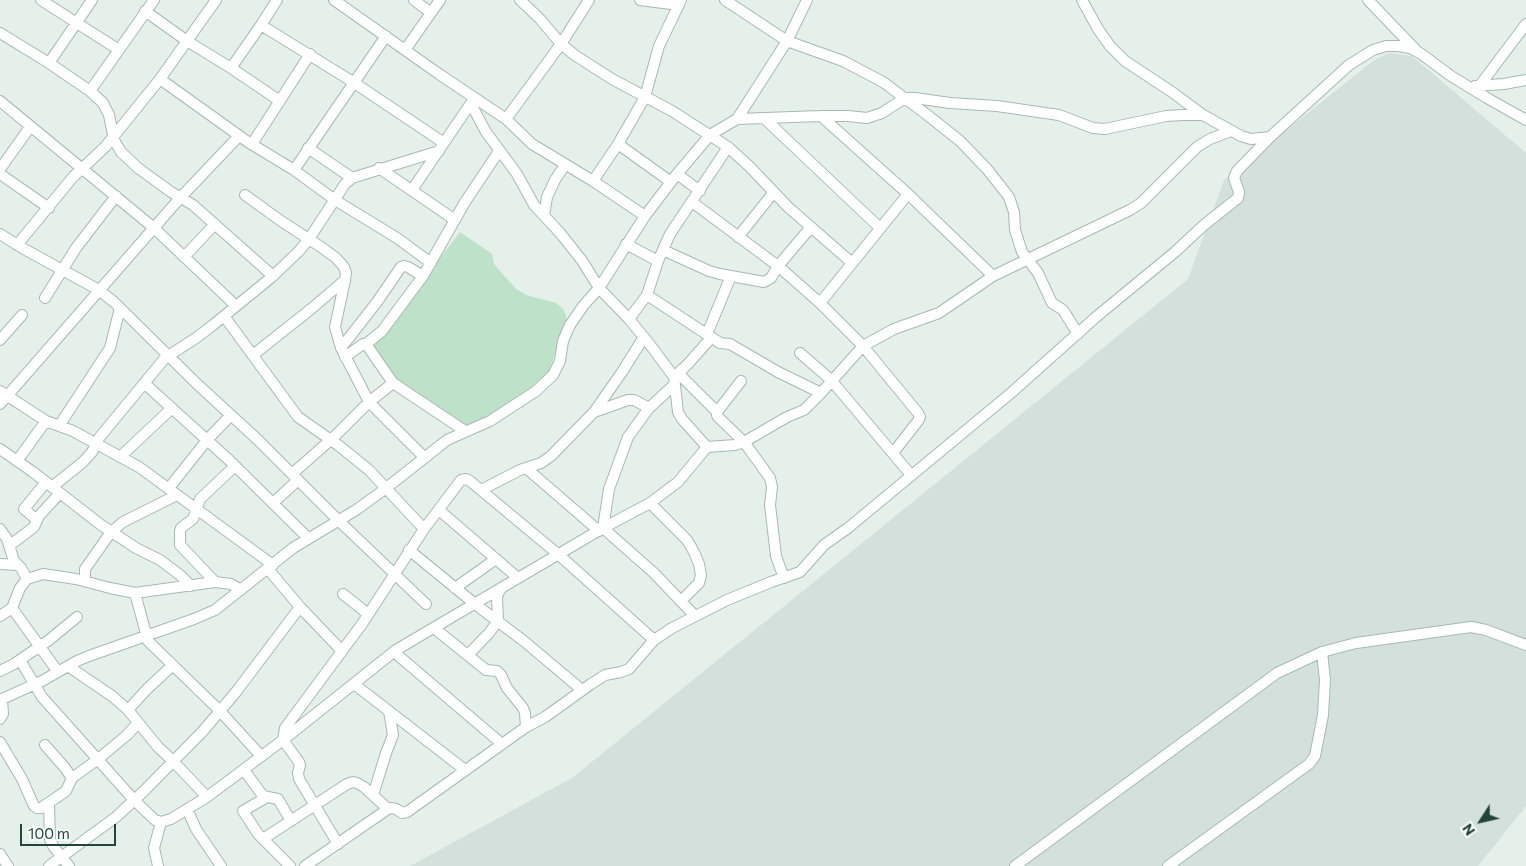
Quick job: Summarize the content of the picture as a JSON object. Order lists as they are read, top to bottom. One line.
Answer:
{"scale_bar":"100 m","north":"bottom left"}
